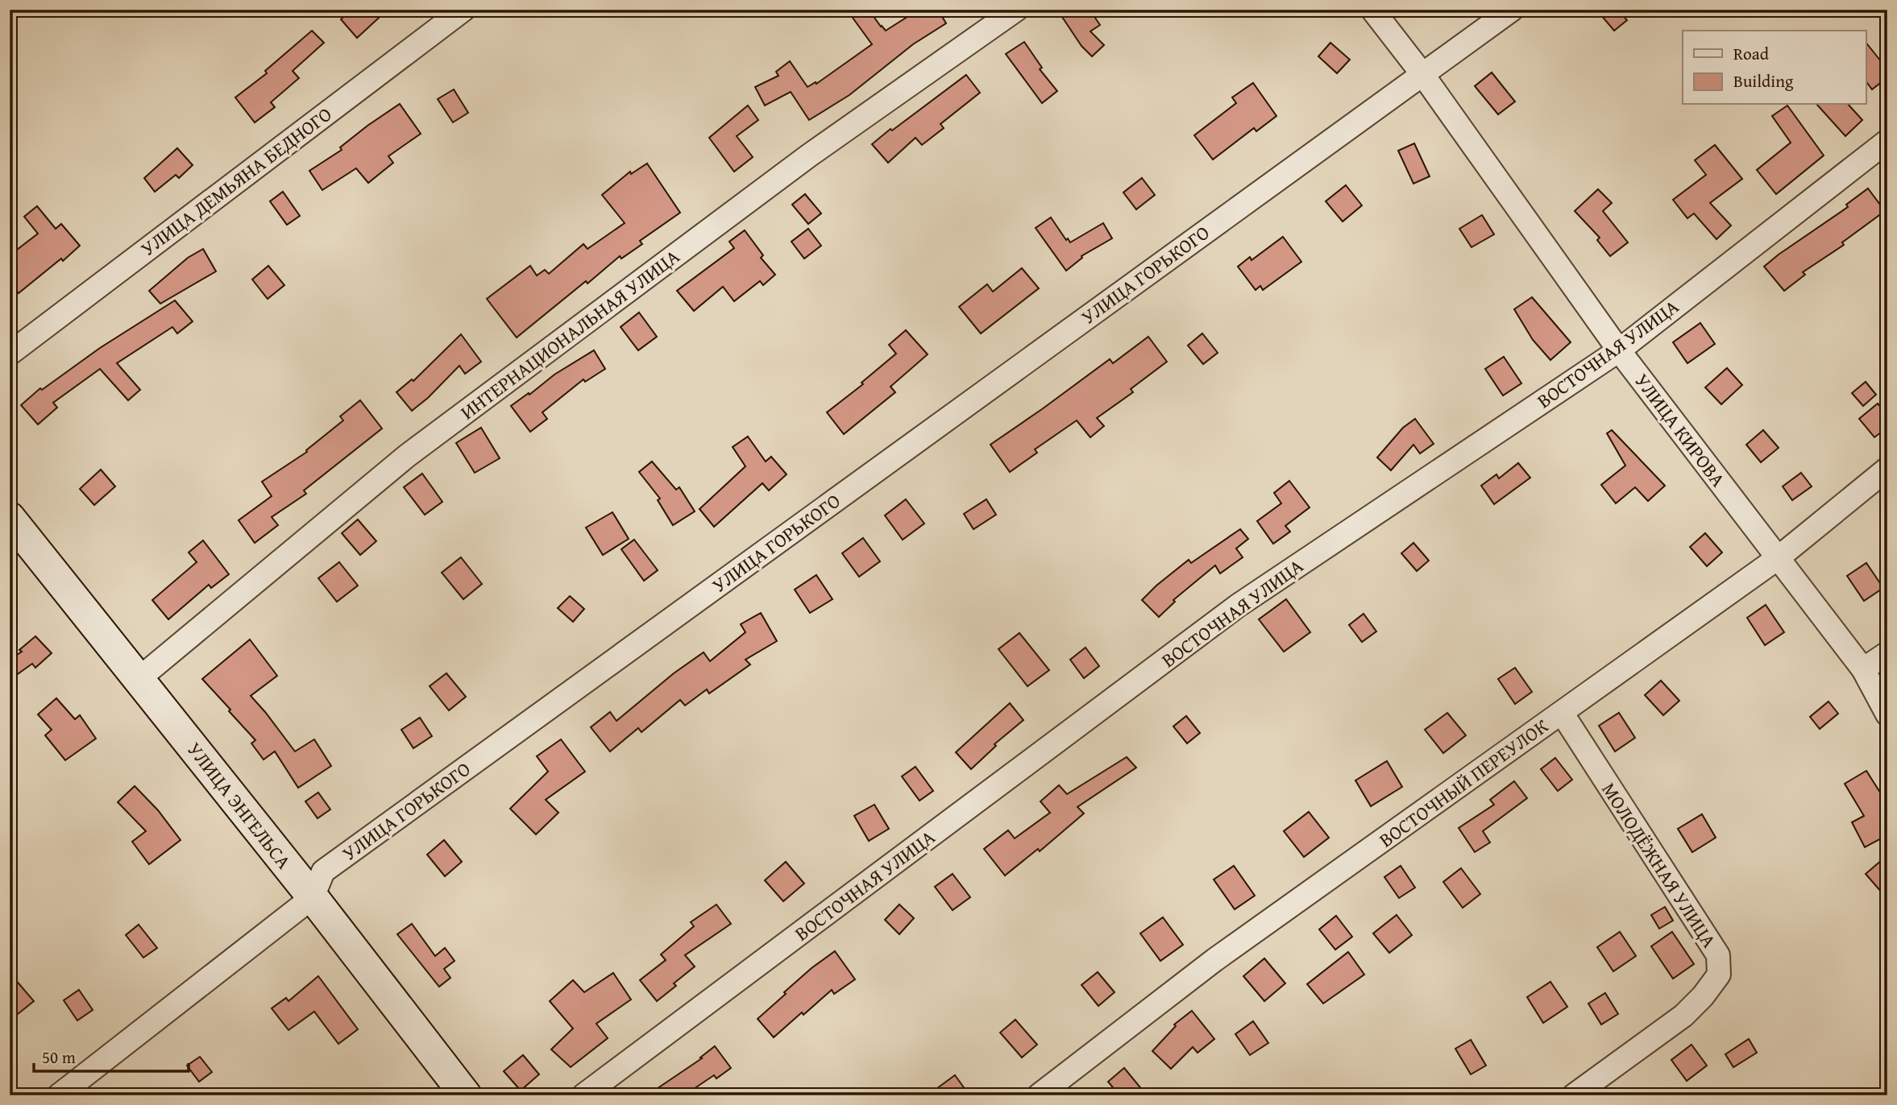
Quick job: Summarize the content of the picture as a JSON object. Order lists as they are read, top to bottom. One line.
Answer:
{"streets":{"street":["УЛИЦА ДЕМЬЯНА БЕДНОГО","УЛИЦА ГОРЬКОГО","ИНТЕРНАЦИОНАЛЬНАЯ УЛИЦА","ВОСТОЧНАЯ УЛИЦА","УЛИЦА КИРОВА","ВОСТОЧНЫЙ ПЕРЕУЛОК","УЛИЦА ЭНГЕЛЬСА","МОЛОДЁЖНАЯ УЛИЦА"]},"crossings":[["УЛИЦА ГОРЬКОГО","УЛИЦА КИРОВА"],["УЛИЦА ГОРЬКОГО","УЛИЦА ЭНГЕЛЬСА"],["ИНТЕРНАЦИОНАЛЬНАЯ УЛИЦА","УЛИЦА ЭНГЕЛЬСА"],["ВОСТОЧНАЯ УЛИЦА","УЛИЦА КИРОВА"],["УЛИЦА КИРОВА","ВОСТОЧНЫЙ ПЕРЕУЛОК"],["ВОСТОЧНЫЙ ПЕРЕУЛОК","МОЛОДЁЖНАЯ УЛИЦА"]],"legend":["Road","Building"],"scale_bar":"50 m"}
